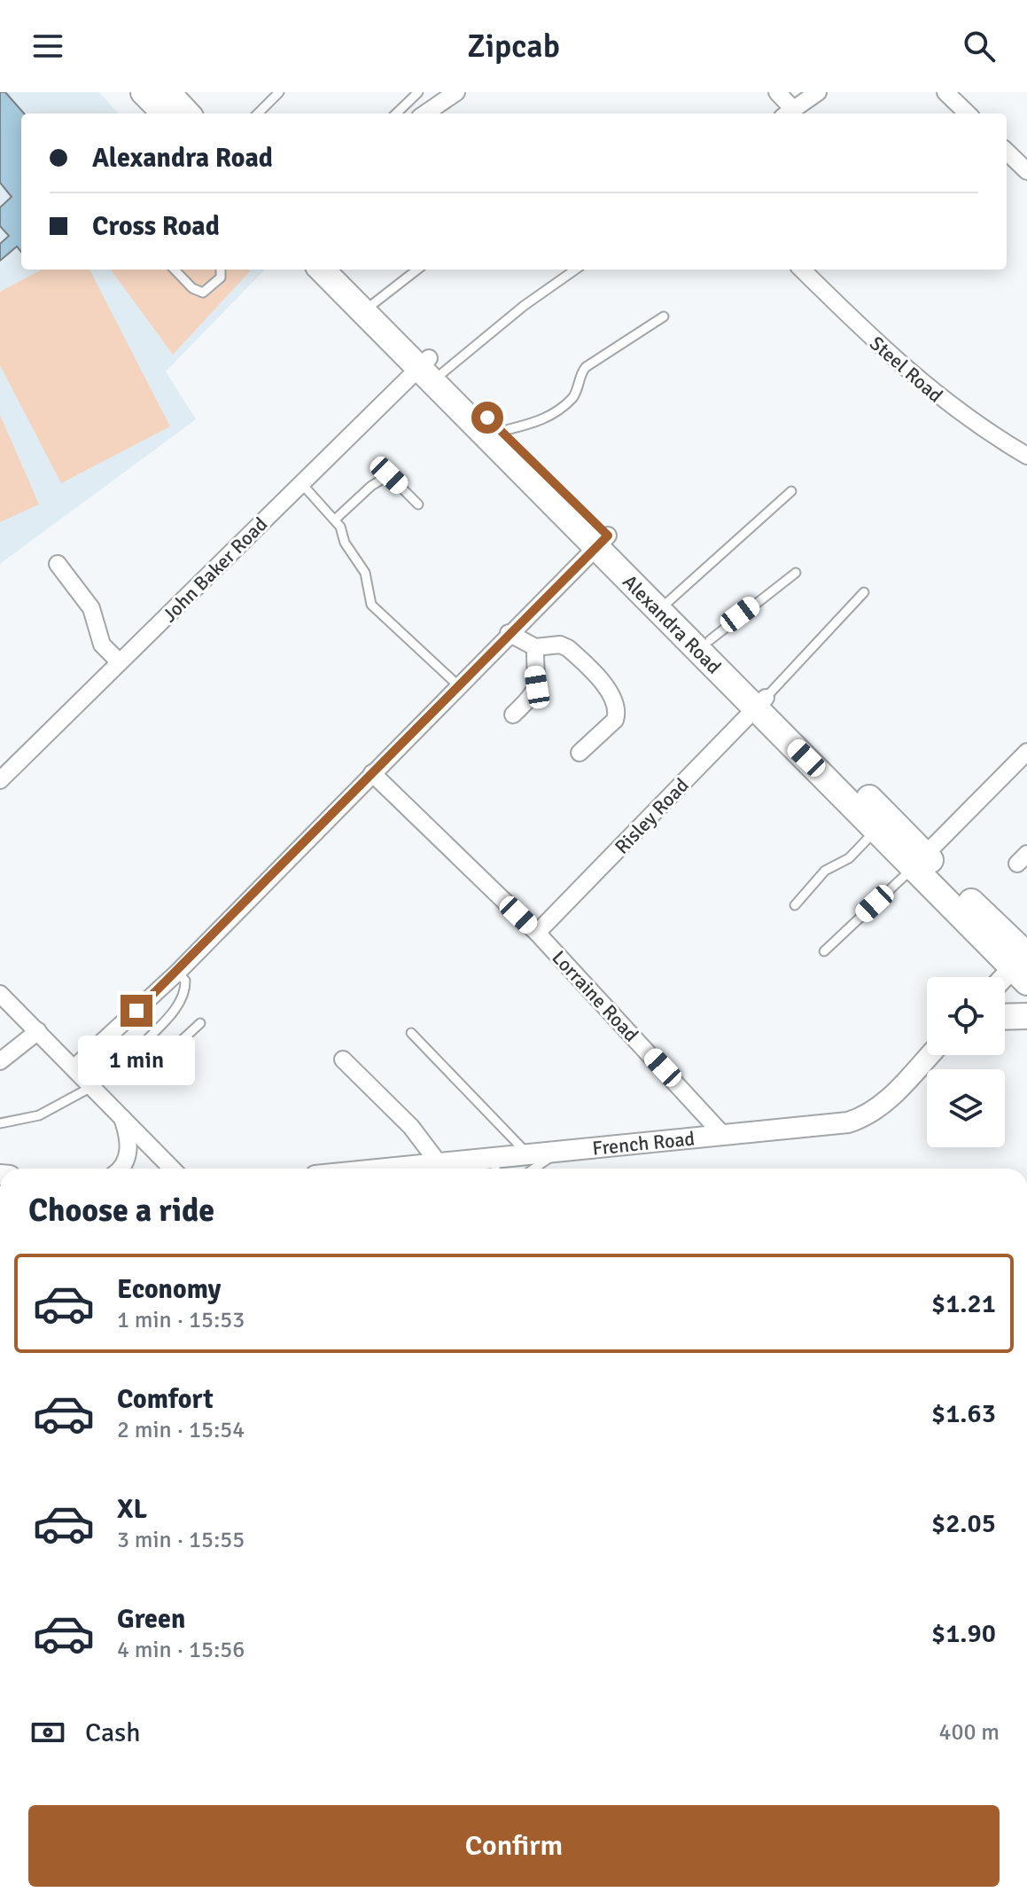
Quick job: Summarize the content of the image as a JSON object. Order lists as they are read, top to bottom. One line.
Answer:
{"streets":{"main road":["Alexandra Road"],"street":["Steel Road","John Baker Road","Risley Road","Lorraine Road","French Road"]},"crossings":[["John Baker Road","Alexandra Road"],["Alexandra Road","Risley Road"],["Risley Road","Lorraine Road"],["Lorraine Road","French Road"]],"page":{"header":"Zipcab","banner":["Alexandra Road","Cross Road"],"bubble":"1 min","heading":"Choose a ride","list":[{"name":"Economy","note":"1 min · 15:53","value":"$1.21"},{"name":"Comfort","note":"2 min · 15:54","value":"$1.63"},{"name":"XL","note":"3 min · 15:55","value":"$2.05"},{"name":"Green","note":"4 min · 15:56","value":"$1.90"}],"pay":["Cash","400 m"],"buttons":"Confirm"}}
